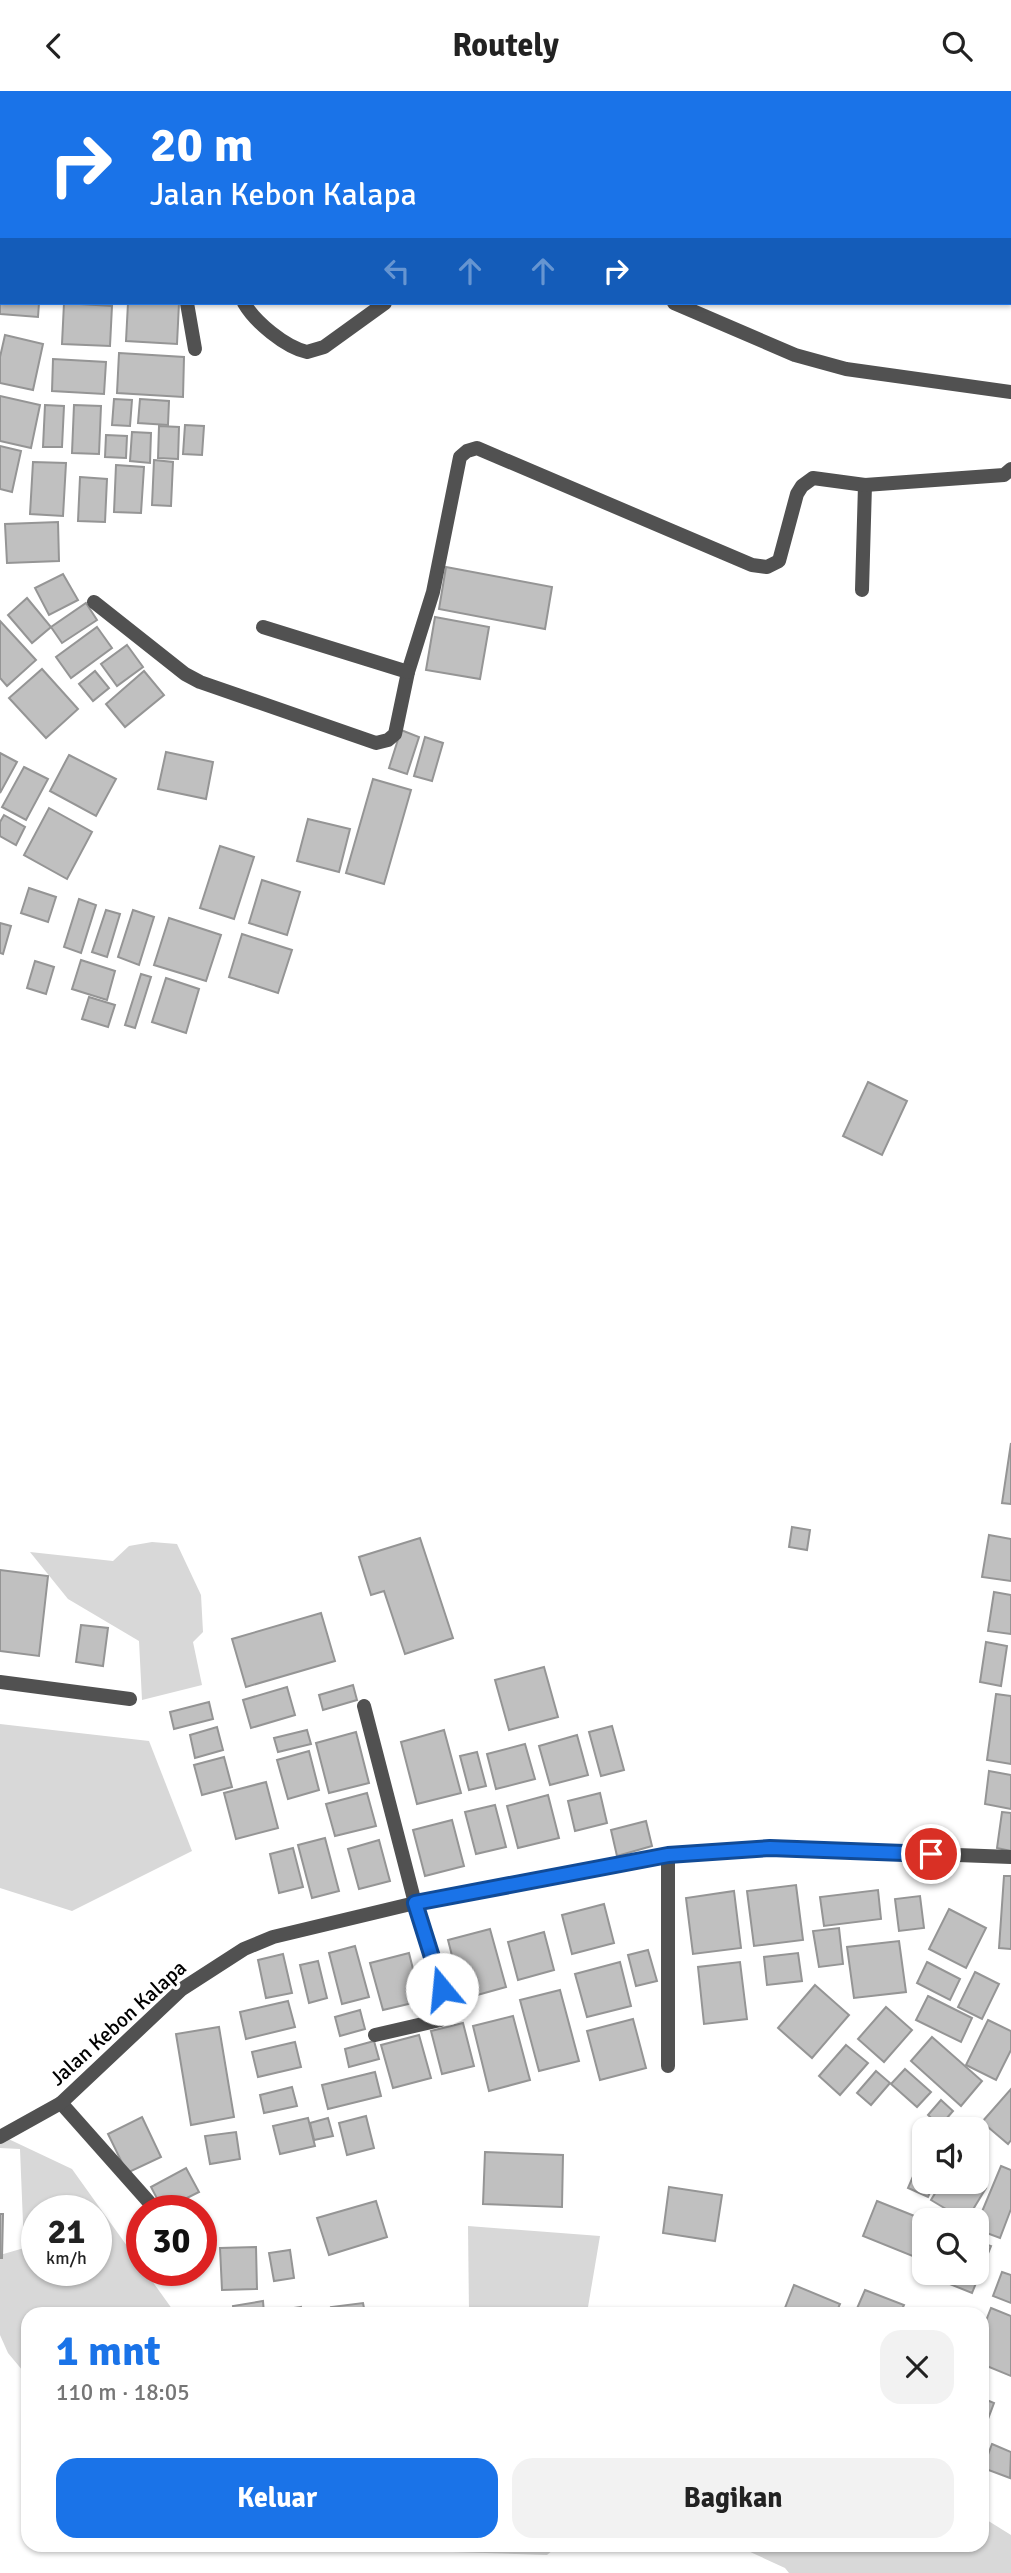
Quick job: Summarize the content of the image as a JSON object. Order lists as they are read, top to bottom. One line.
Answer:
{"streets":{"street":["Jalan Kebon Kalapa"]},"page":{"header":"Routely","turn":["20 m","Jalan Kebon Kalapa"],"speed":"21 km/h","limit":"30","heading":["1 mnt","110 m · 18:05"],"buttons":["Keluar","Bagikan"]}}
